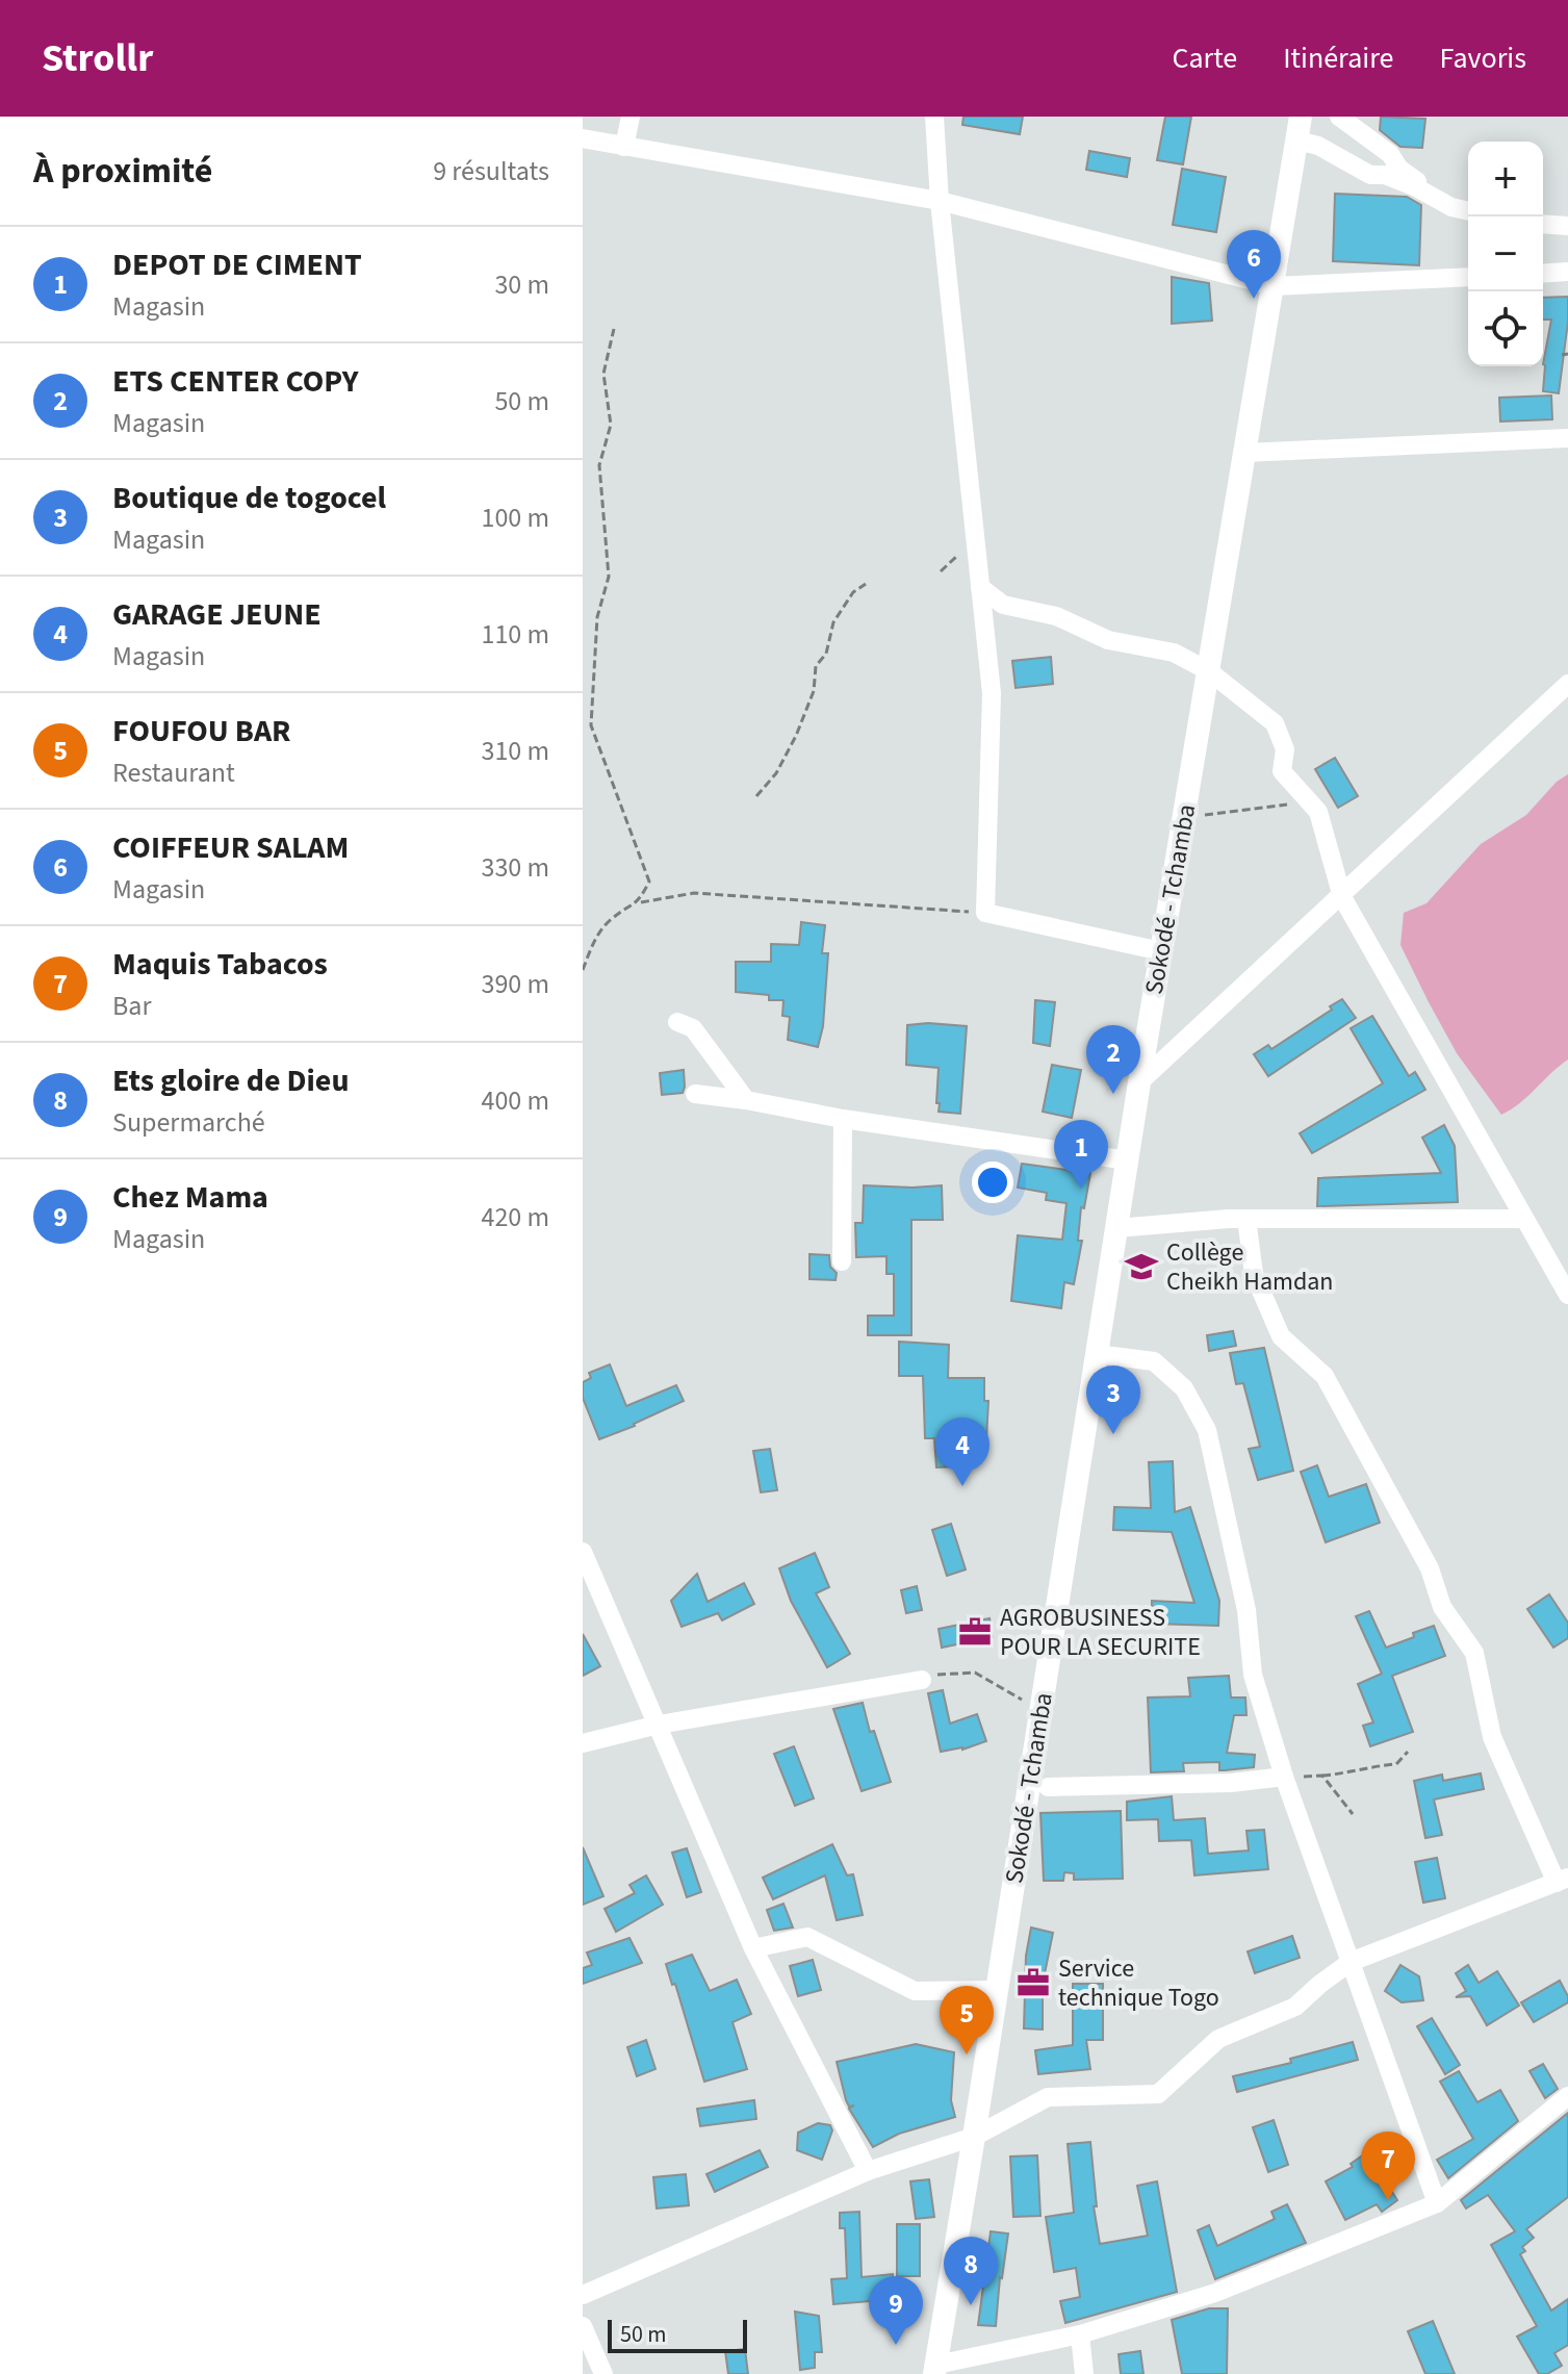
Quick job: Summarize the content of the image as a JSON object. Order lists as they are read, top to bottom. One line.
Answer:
{"streets":{"main road":["Sokodé - Tchamba"]},"places":{"school or university":["Collège Cheikh Hamdan"],"office":["AGROBUSINESS POUR LA SECURITE","Service technique Togo"]},"scale_bar":"50 m","page":{"header":"Strollr","nav":["Carte","Itinéraire","Favoris"],"heading":["À proximité","9 résultats"],"map_buttons":["+","−"],"list":[{"mark":"1","name":"DEPOT DE CIMENT","note":"Magasin","value":"30 m"},{"mark":"2","name":"ETS CENTER COPY","note":"Magasin","value":"50 m"},{"mark":"3","name":"Boutique de togocel","note":"Magasin","value":"100 m"},{"mark":"4","name":"GARAGE JEUNE","note":"Magasin","value":"110 m"},{"mark":"5","name":"FOUFOU BAR","note":"Restaurant","value":"310 m"},{"mark":"6","name":"COIFFEUR SALAM","note":"Magasin","value":"330 m"},{"mark":"7","name":"Maquis Tabacos","note":"Bar","value":"390 m"},{"mark":"8","name":"Ets gloire de Dieu","note":"Supermarché","value":"400 m"},{"mark":"9","name":"Chez Mama","note":"Magasin","value":"420 m"}],"pins":["6","2","1","3","4","5","7","8","9"],"scale":"50 m"}}
